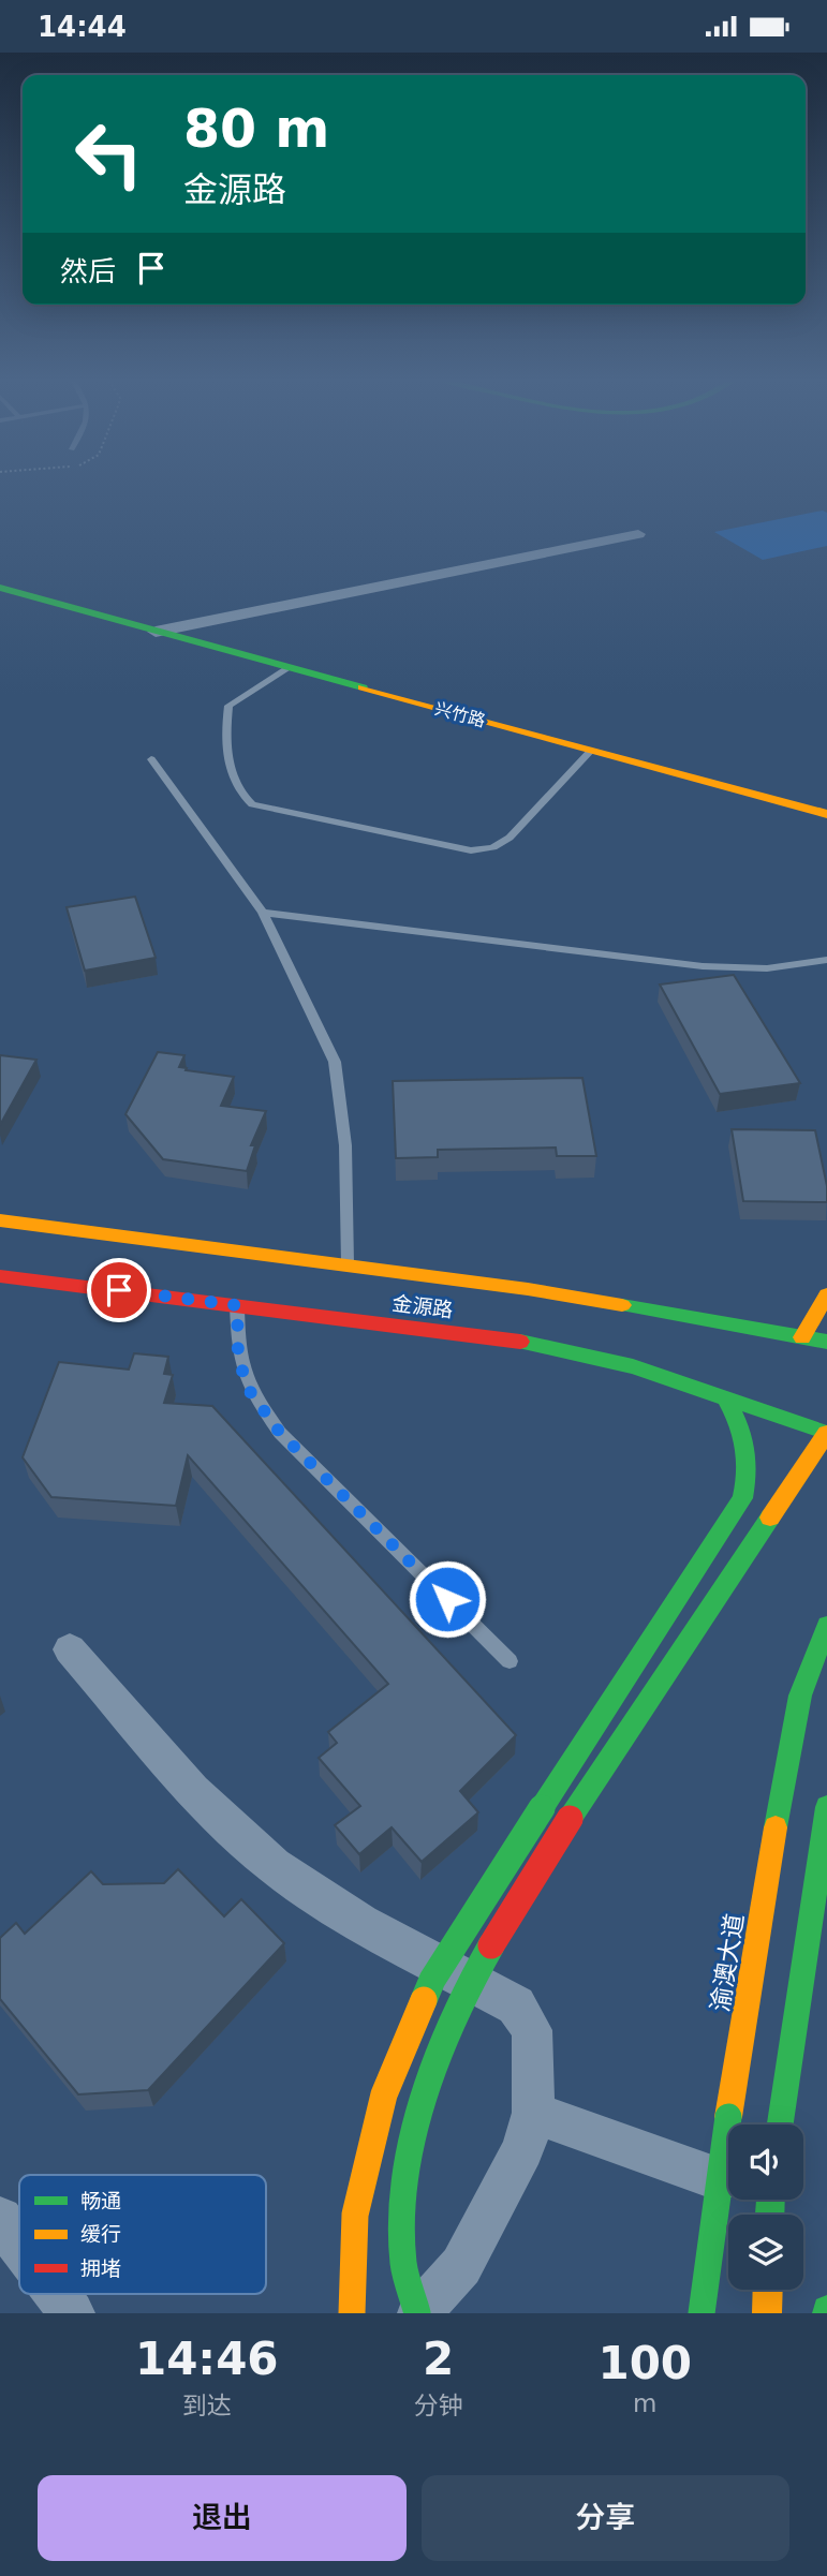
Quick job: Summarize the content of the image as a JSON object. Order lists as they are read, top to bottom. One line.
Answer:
{"streets":{"main road":["兴竹路","金源路","渝澳大道"]},"legend":["畅通","缓行","拥堵"],"page":{"status":"14:44","turn":["80 m","金源路"],"then":"然后","eta":["14:46","到达","2","分钟","100","m"],"buttons":["退出","分享"]}}
